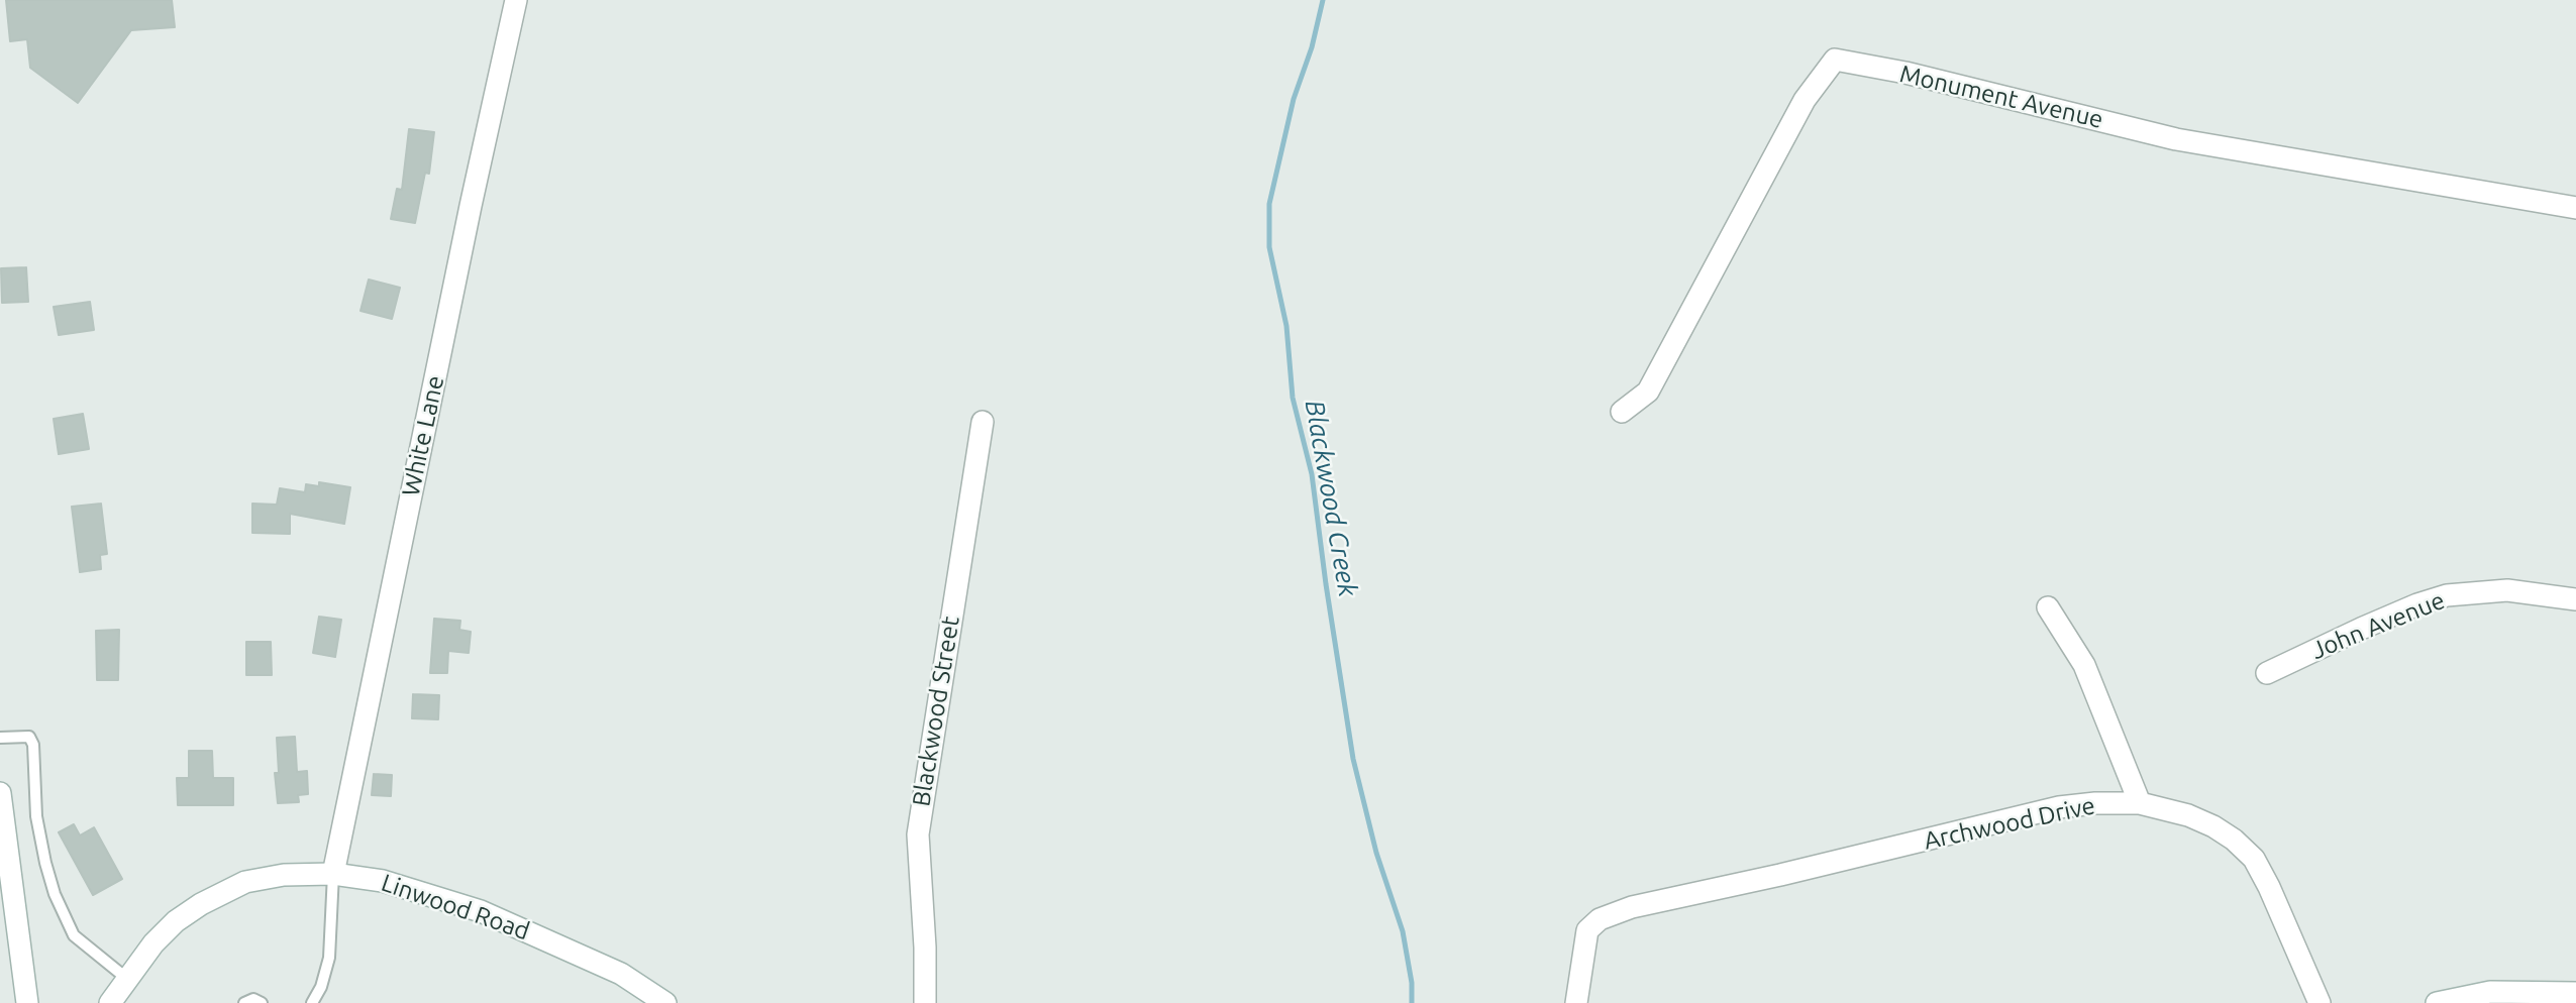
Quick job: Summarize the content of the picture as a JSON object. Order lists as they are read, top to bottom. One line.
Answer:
{"streets":{"street":["Monument Avenue","White Lane","John Avenue","Blackwood Street","Archwood Drive","Linwood Road"]},"crossings":[["White Lane","Linwood Road"]],"water":["Blackwood Creek"]}
